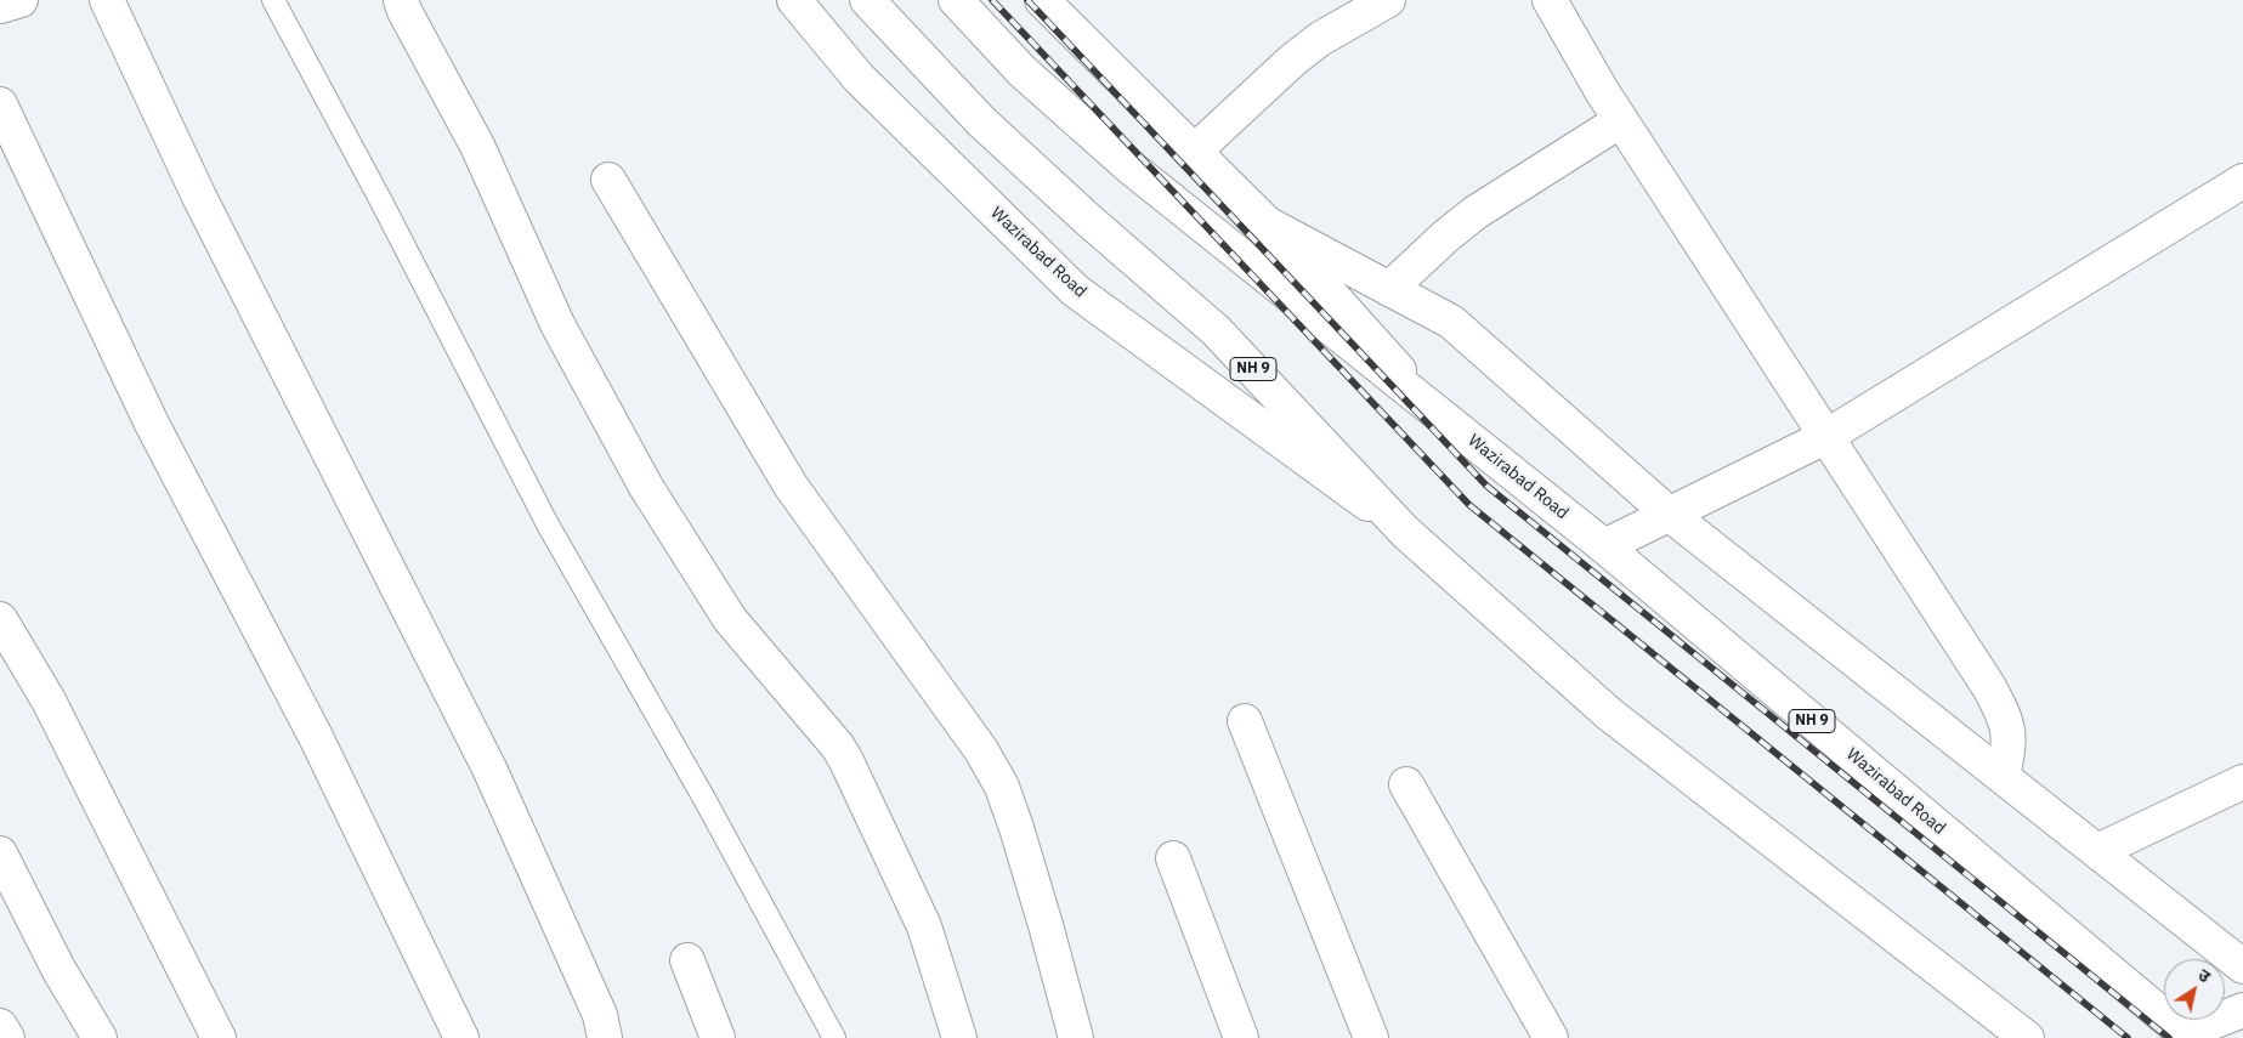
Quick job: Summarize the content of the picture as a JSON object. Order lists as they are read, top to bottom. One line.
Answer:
{"streets":{"main road":["Wazirabad Road","NH 9"]},"north":"top right"}
